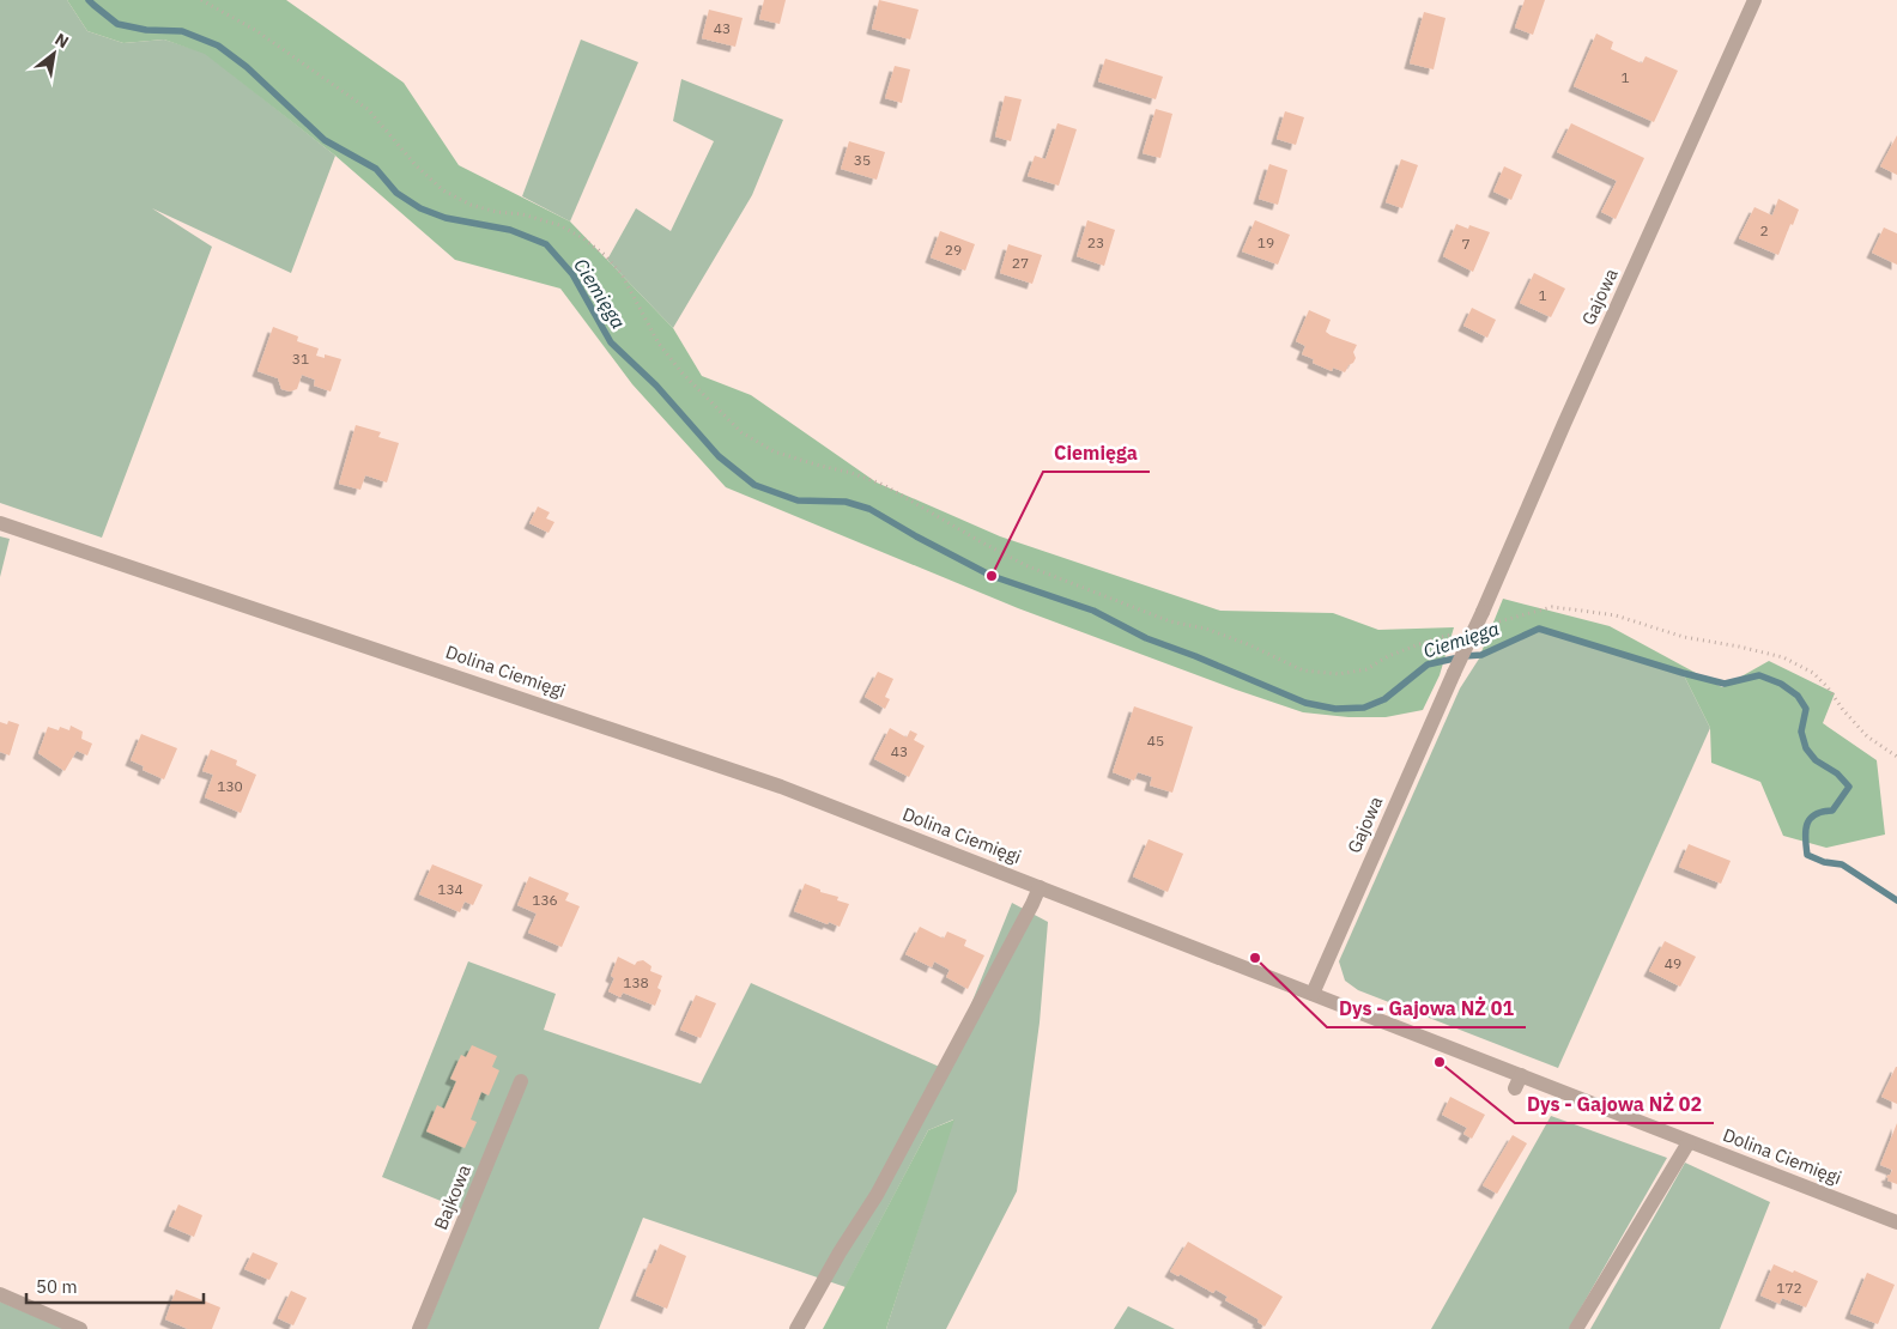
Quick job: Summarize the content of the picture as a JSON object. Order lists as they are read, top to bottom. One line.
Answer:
{"streets":{"street":["Gajowa","Dolina Ciemięgi","Bajkowa"]},"crossings":[["Gajowa","Dolina Ciemięgi"]],"water":["Ciemięga"],"places":["Ciemięga","Dys - Gajowa NŻ 01","Dys - Gajowa NŻ 02"],"house_numbers":["43","1","35","2","23","19","7","29","27","1","31","45","43","130","134","136","49","138","172"],"scale_bar":"50 m","north":"top right"}
